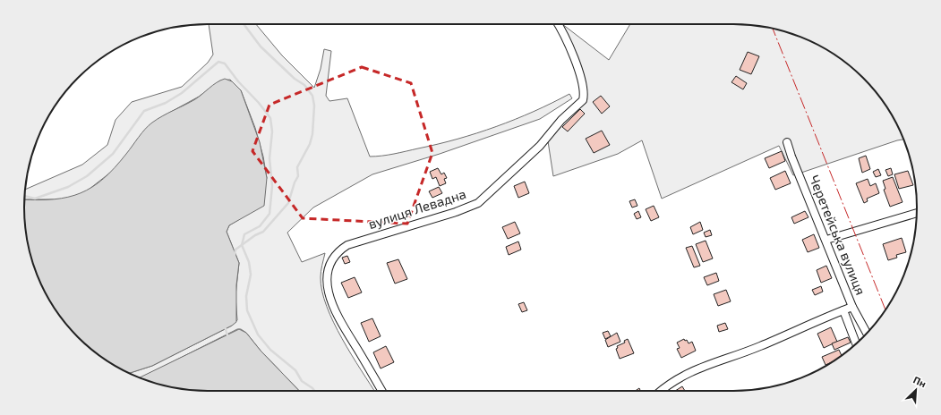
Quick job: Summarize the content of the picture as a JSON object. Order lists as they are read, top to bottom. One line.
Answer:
{"streets":{"street":["вулиця Левадна","Черетейська вулиця"]},"north":"top right"}
